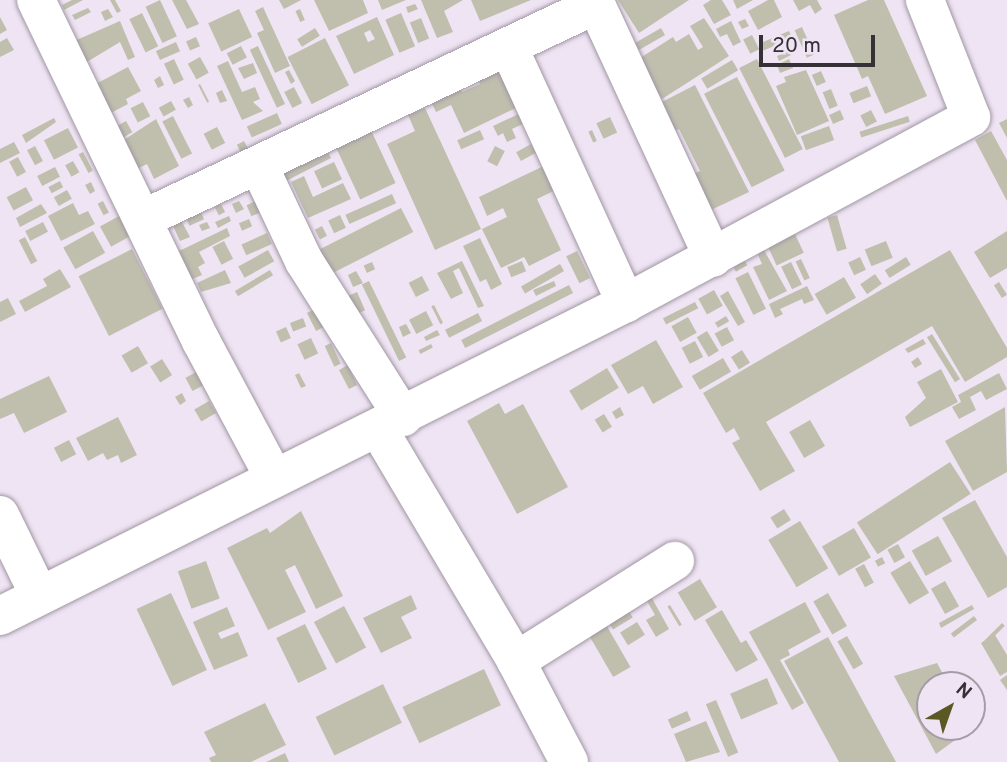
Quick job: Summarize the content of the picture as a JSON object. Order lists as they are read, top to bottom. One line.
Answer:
{"scale_bar":"20 m","north":"top right"}
